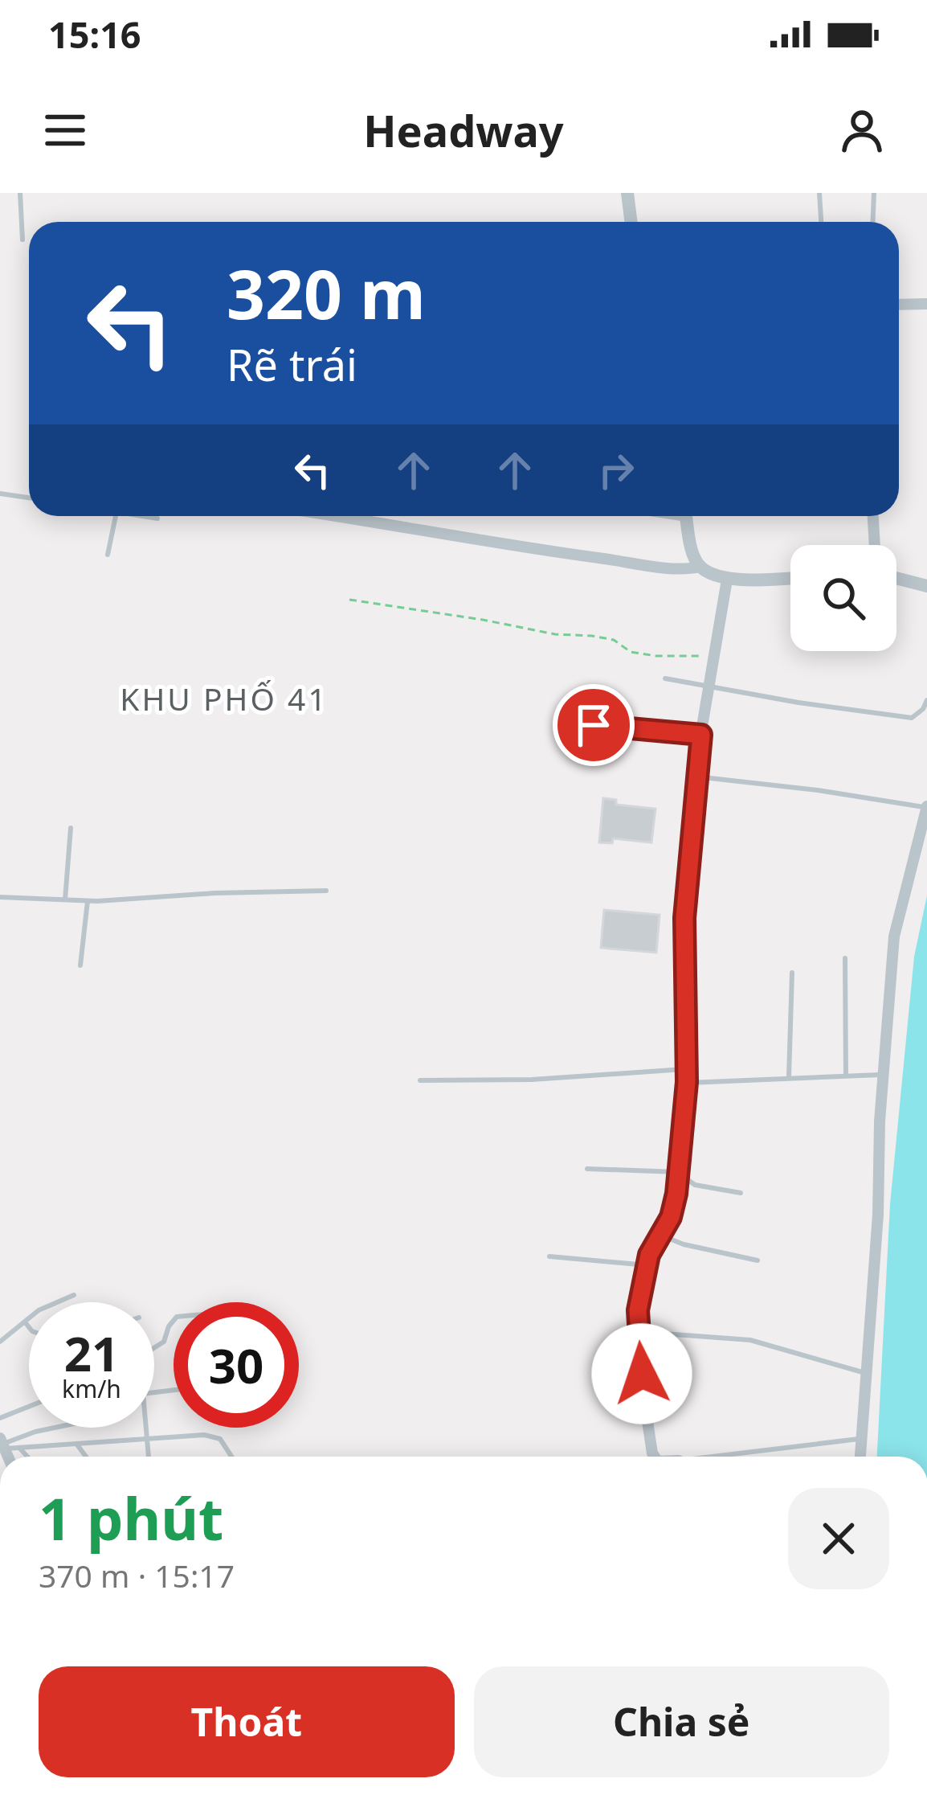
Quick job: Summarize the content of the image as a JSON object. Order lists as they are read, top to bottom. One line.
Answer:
{"districts":["KHU PHỐ 41"],"page":{"status":"15:16","header":"Headway","turn":["320 m","Rẽ trái"],"speed":"21 km/h","limit":"30","heading":["1 phút","370 m · 15:17"],"buttons":["Thoát","Chia sẻ"]}}
